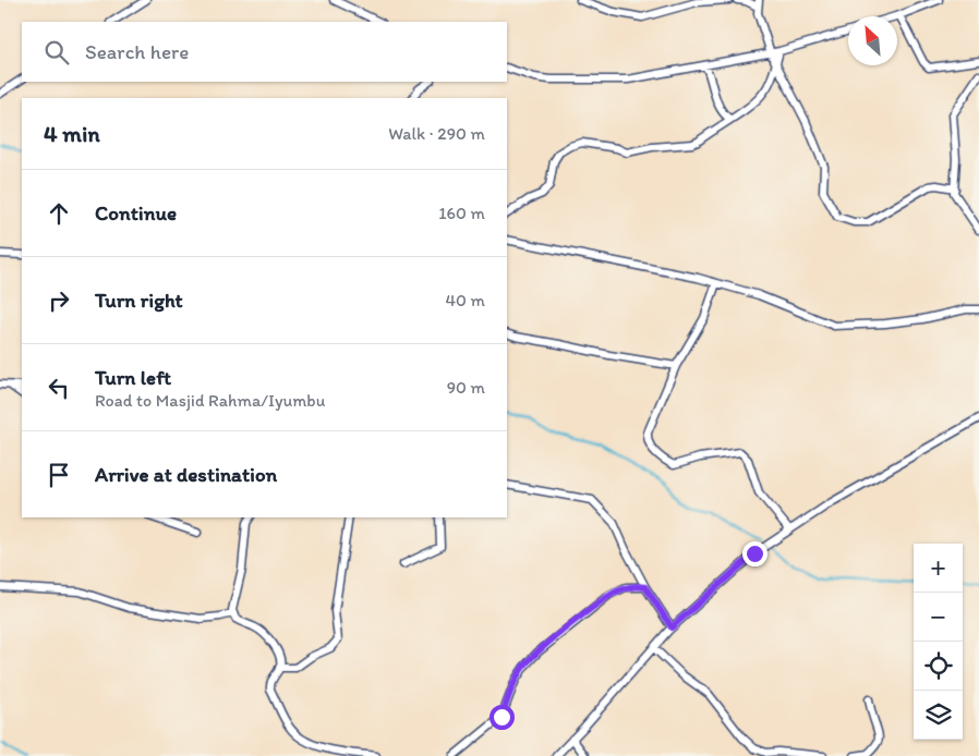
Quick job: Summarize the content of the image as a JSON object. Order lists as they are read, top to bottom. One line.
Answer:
{"north":"top left","page":{"search":"Search here","heading":["4 min","Walk · 290 m"],"list":[["Continue","160 m"],["Turn right","40 m"],["Turn left","Road to Masjid Rahma/Iyumbu","90 m"],"Arrive at destination"],"map_buttons":["+","−"]}}
